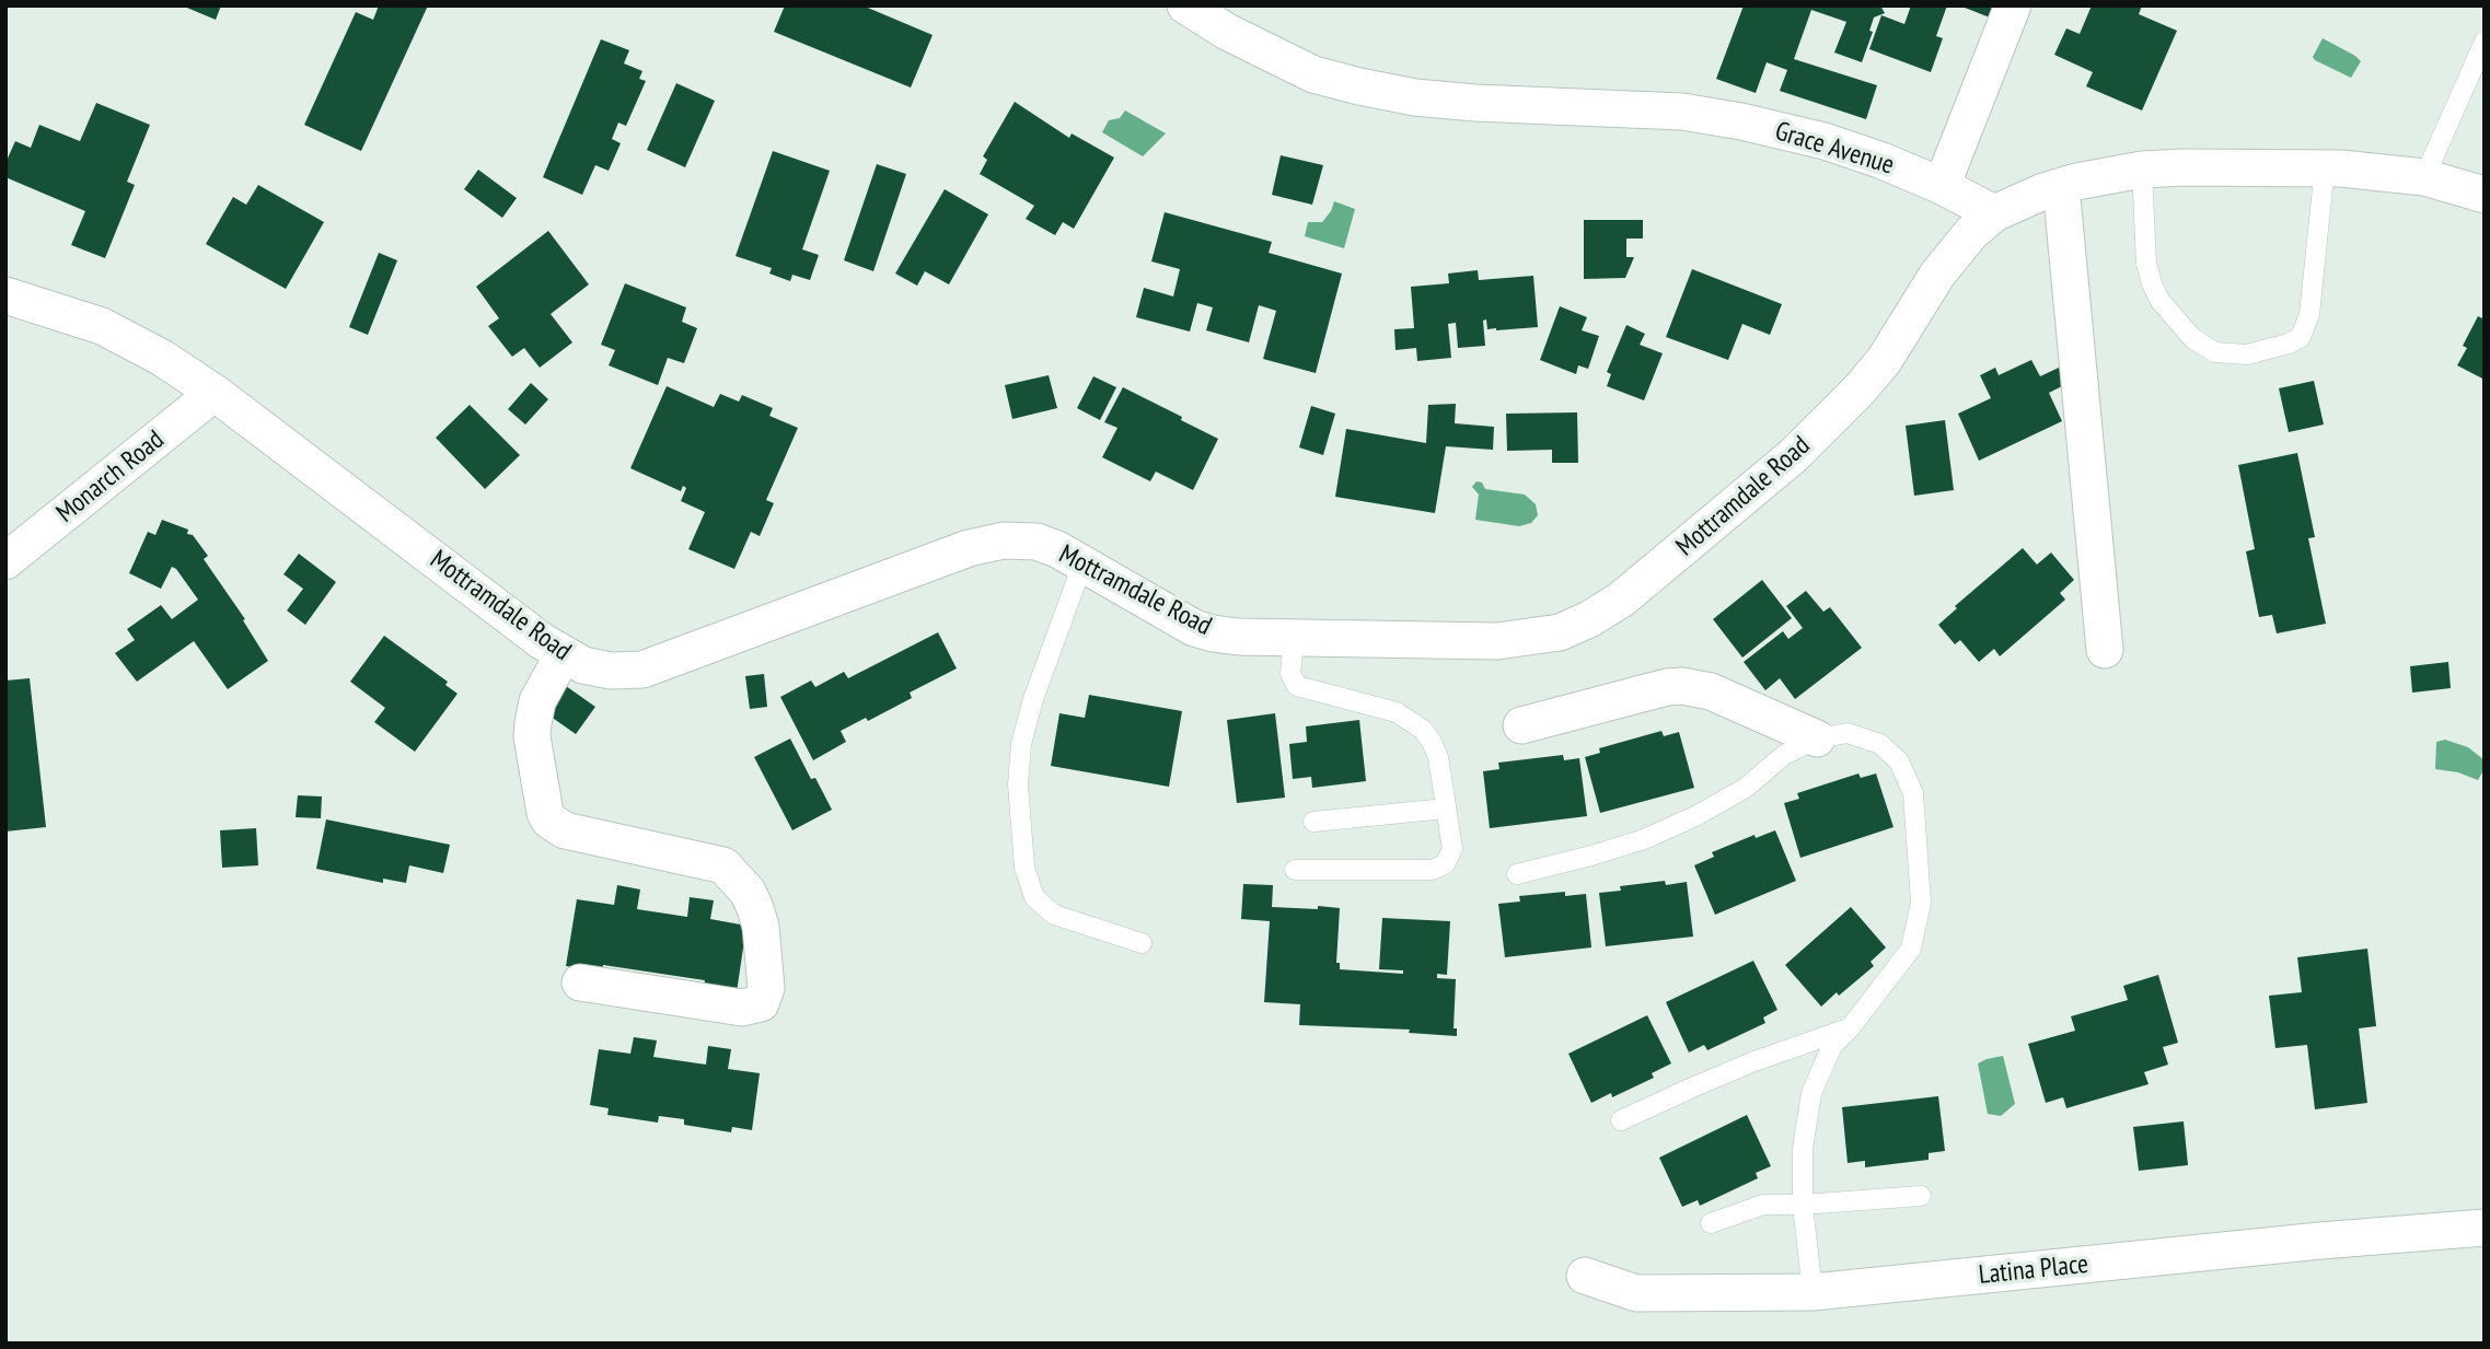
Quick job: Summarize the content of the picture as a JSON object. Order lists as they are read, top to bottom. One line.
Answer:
{"streets":{"street":["Grace Avenue","Monarch Road","Mottramdale Road","Latina Place"]},"crossings":[["Grace Avenue","Mottramdale Road"],["Monarch Road","Mottramdale Road"]]}
